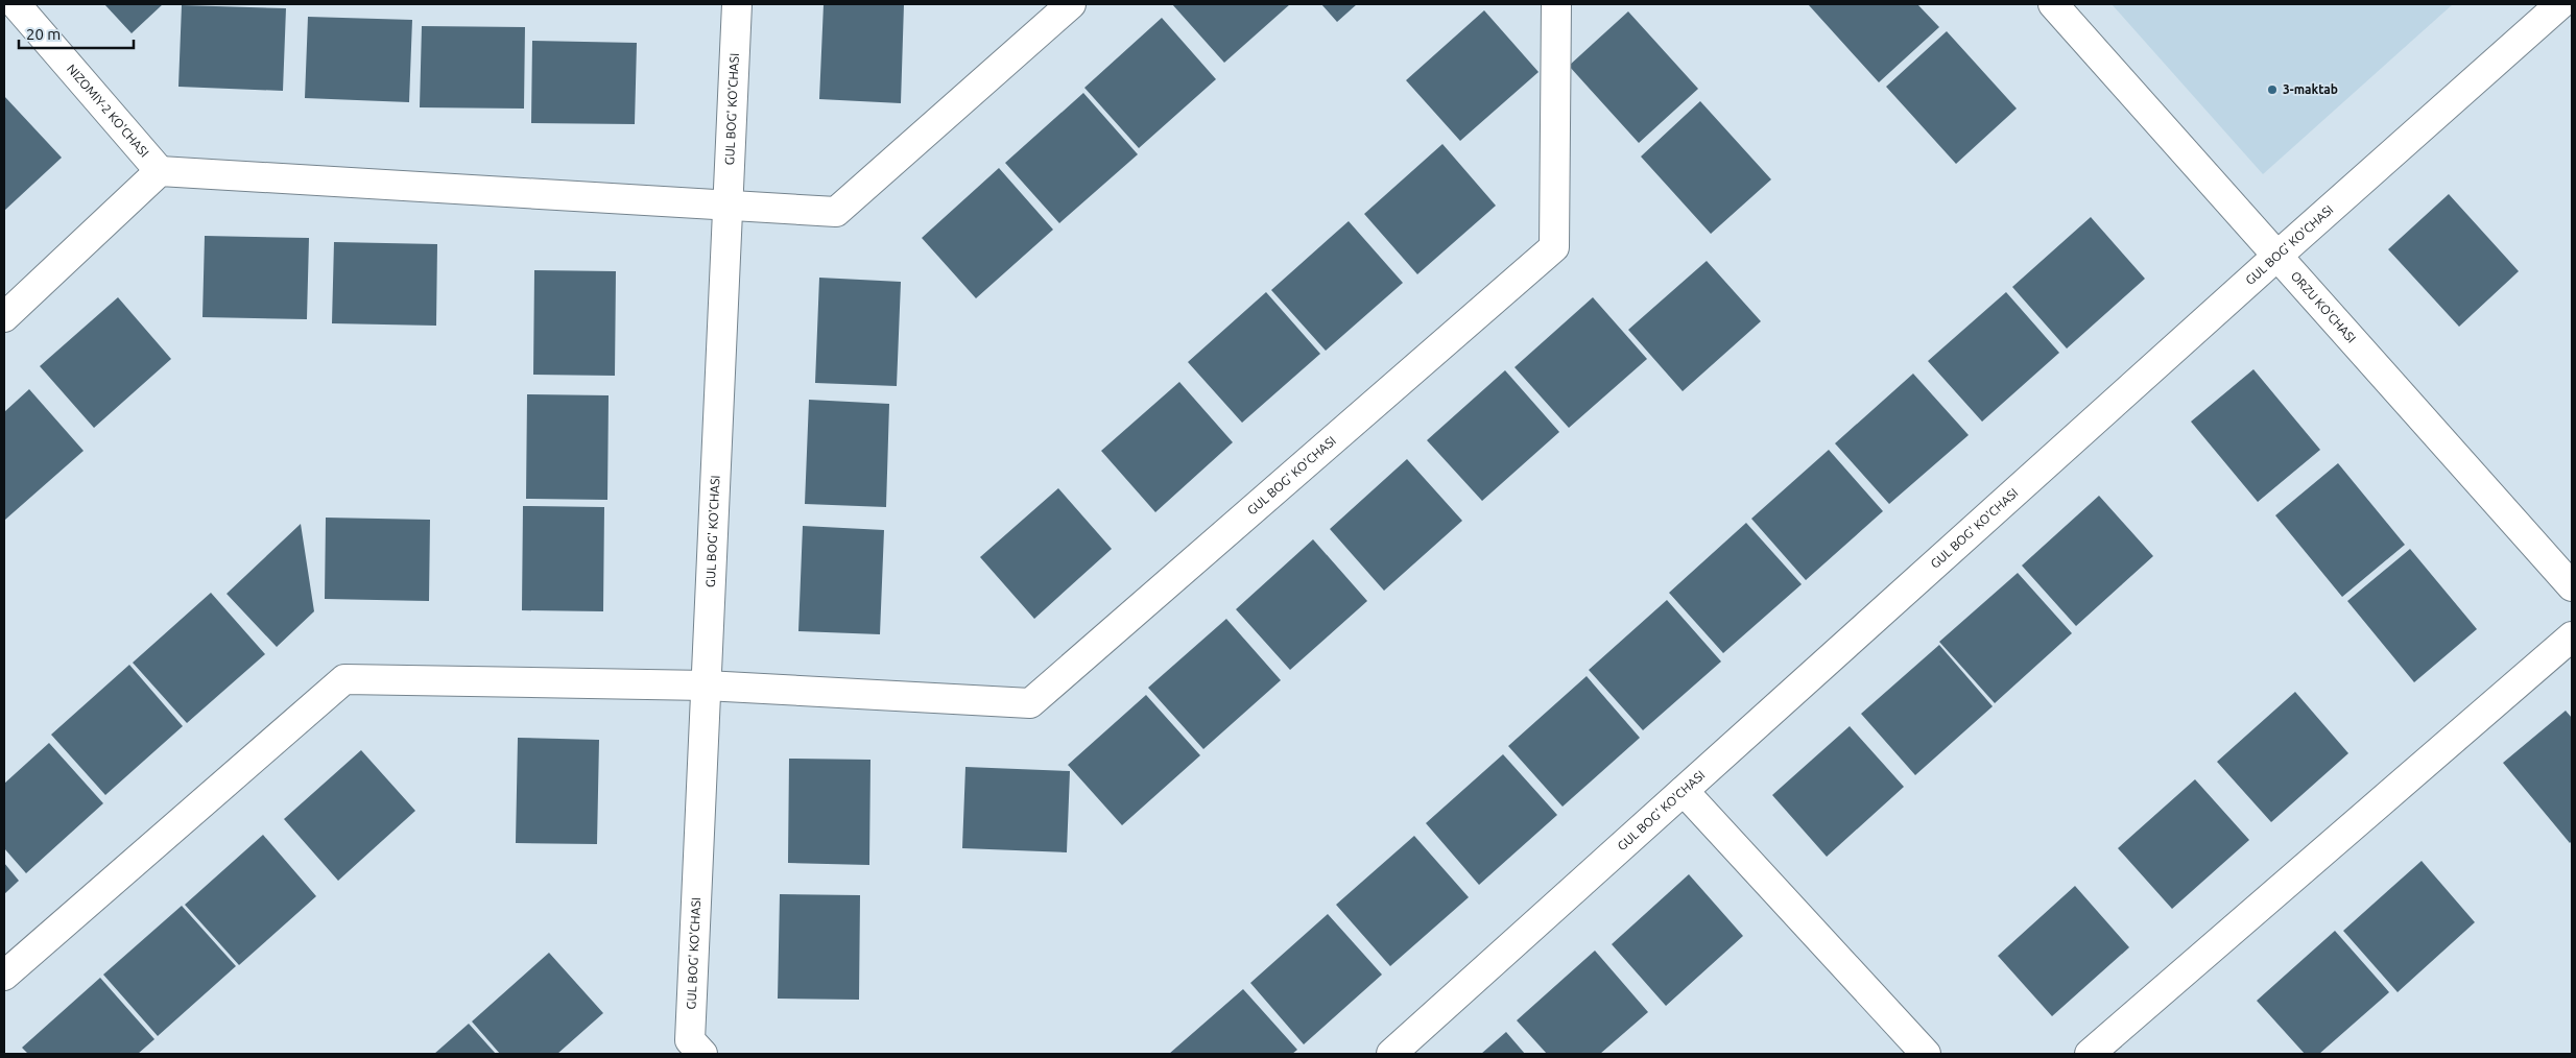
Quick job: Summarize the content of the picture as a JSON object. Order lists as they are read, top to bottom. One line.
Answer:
{"streets":{"street":["GUL BOG' KO'CHASI","NIZOMIY-2 KO'CHASI","ORZU KO'CHASI"]},"crossings":[["GUL BOG' KO'CHASI","ORZU KO'CHASI"]],"places":["3-maktab"],"scale_bar":"20 m"}
